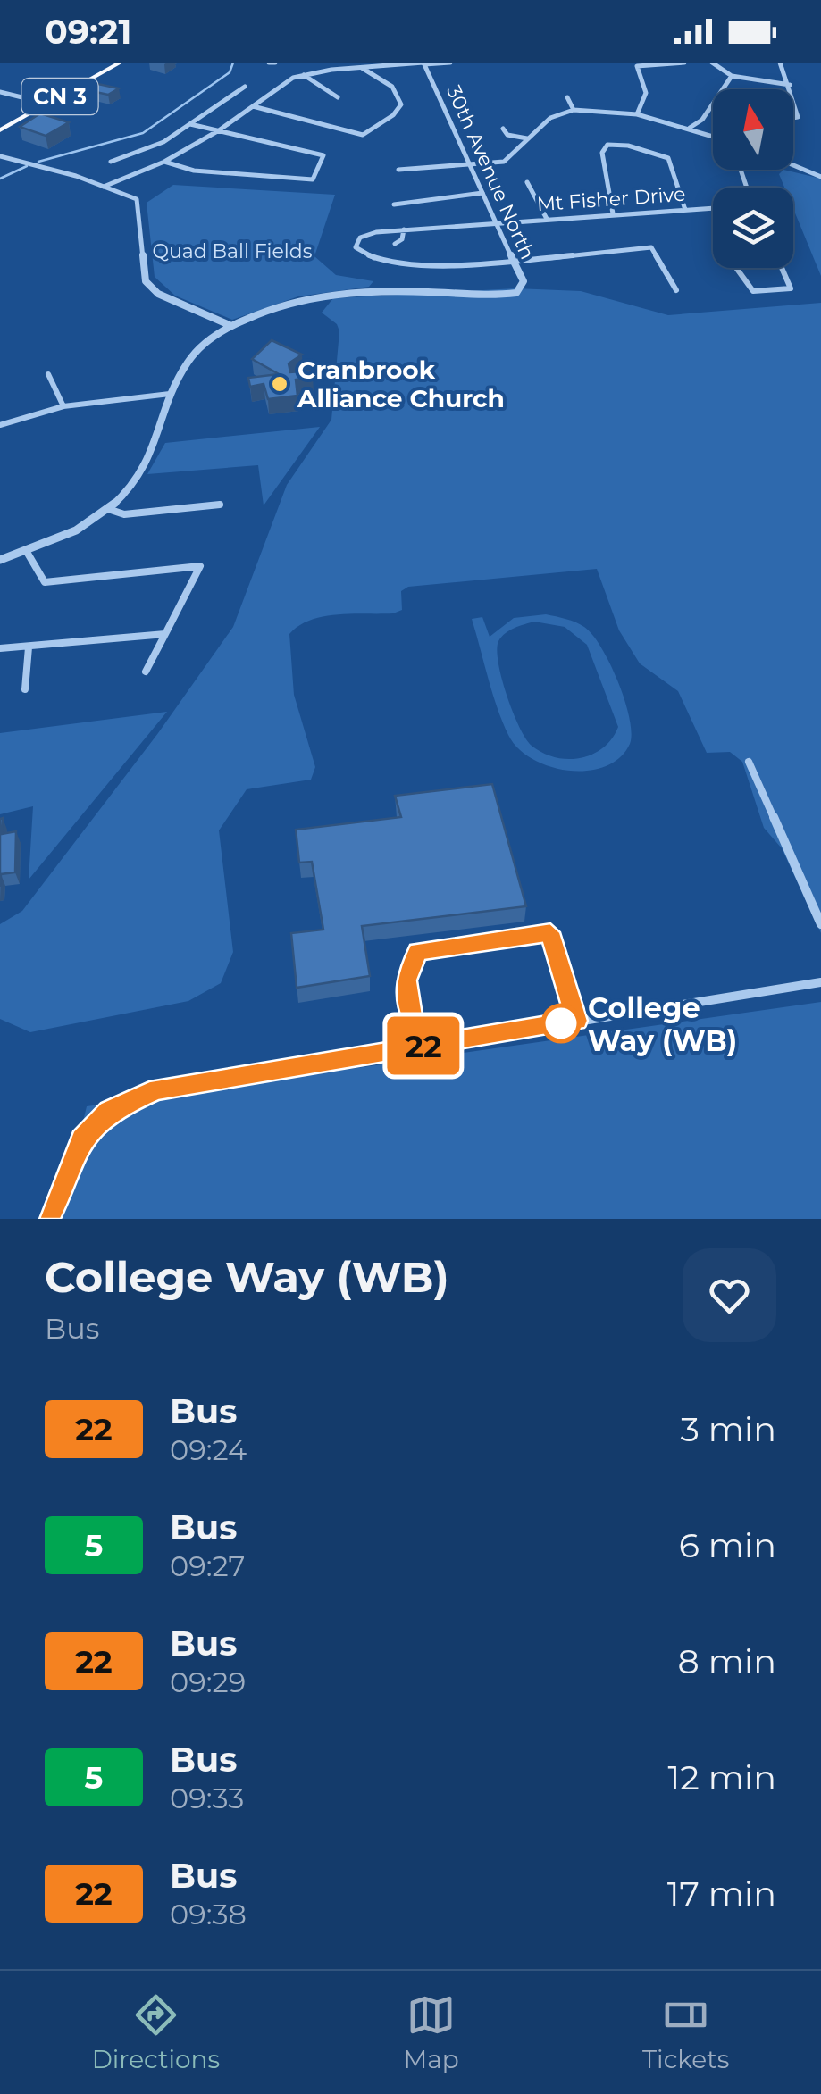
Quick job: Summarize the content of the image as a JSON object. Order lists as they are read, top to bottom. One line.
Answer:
{"streets":{"highway":["CN 3"],"street":["30th Avenue North","Mt Fisher Drive"]},"crossings":[["30th Avenue North","Mt Fisher Drive"]],"parks":["Quad Ball Fields"],"places":["Cranbrook Alliance Church","College Way (WB)"],"lines":["bus line 22"],"north":"top","page":{"status":"09:21","on_map":"22","heading":["College Way (WB)","Bus"],"list":[{"mark":"22","name":"Bus","note":"09:24","value":"3 min"},{"mark":"5","name":"Bus","note":"09:27","value":"6 min"},{"mark":"22","name":"Bus","note":"09:29","value":"8 min"},{"mark":"5","name":"Bus","note":"09:33","value":"12 min"},{"mark":"22","name":"Bus","note":"09:38","value":"17 min"}],"tabs":["Directions","Map","Tickets"]}}
